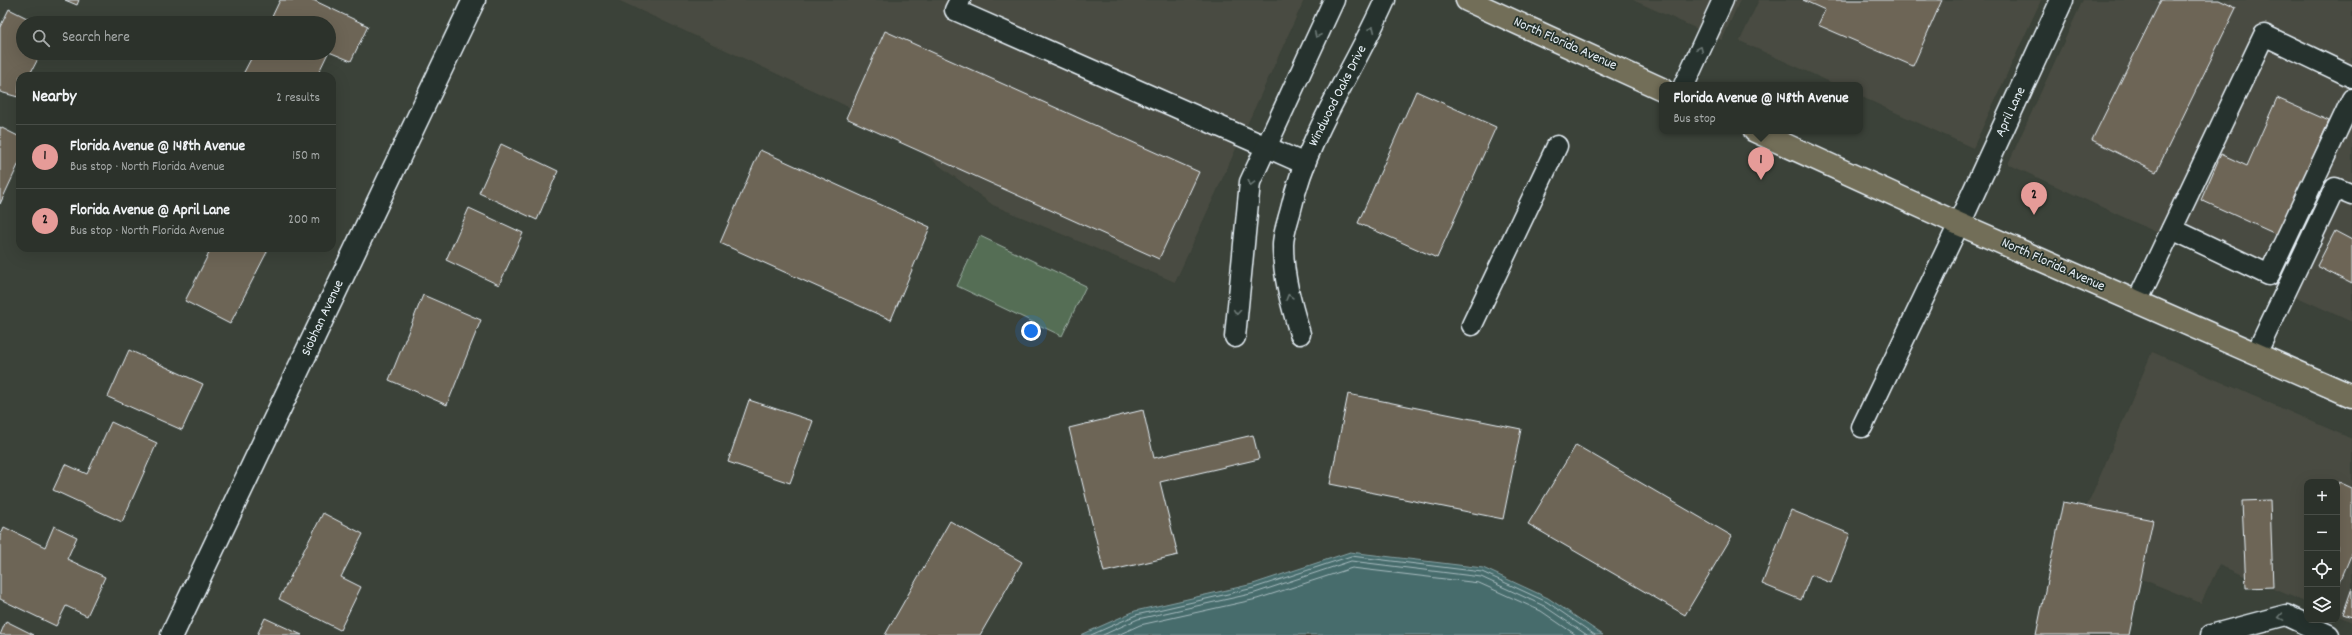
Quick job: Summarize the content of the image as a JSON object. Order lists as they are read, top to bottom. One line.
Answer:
{"streets":{"main road":["North Florida Avenue"],"street":["April Lane","Siobhan Avenue"],"lane":["Windwood Oaks Drive"]},"crossings":[["North Florida Avenue","April Lane"]],"page":{"search":"Search here","heading":["Nearby","2 results"],"popup":["Florida Avenue @ 148th Avenue","Bus stop"],"list":[{"mark":"1","name":"Florida Avenue @ 148th Avenue","note":"Bus stop · North Florida Avenue","value":"150 m"},{"mark":"2","name":"Florida Avenue @ April Lane","note":"Bus stop · North Florida Avenue","value":"200 m"}],"pins":["1","2"],"map_buttons":["+","−"]}}
